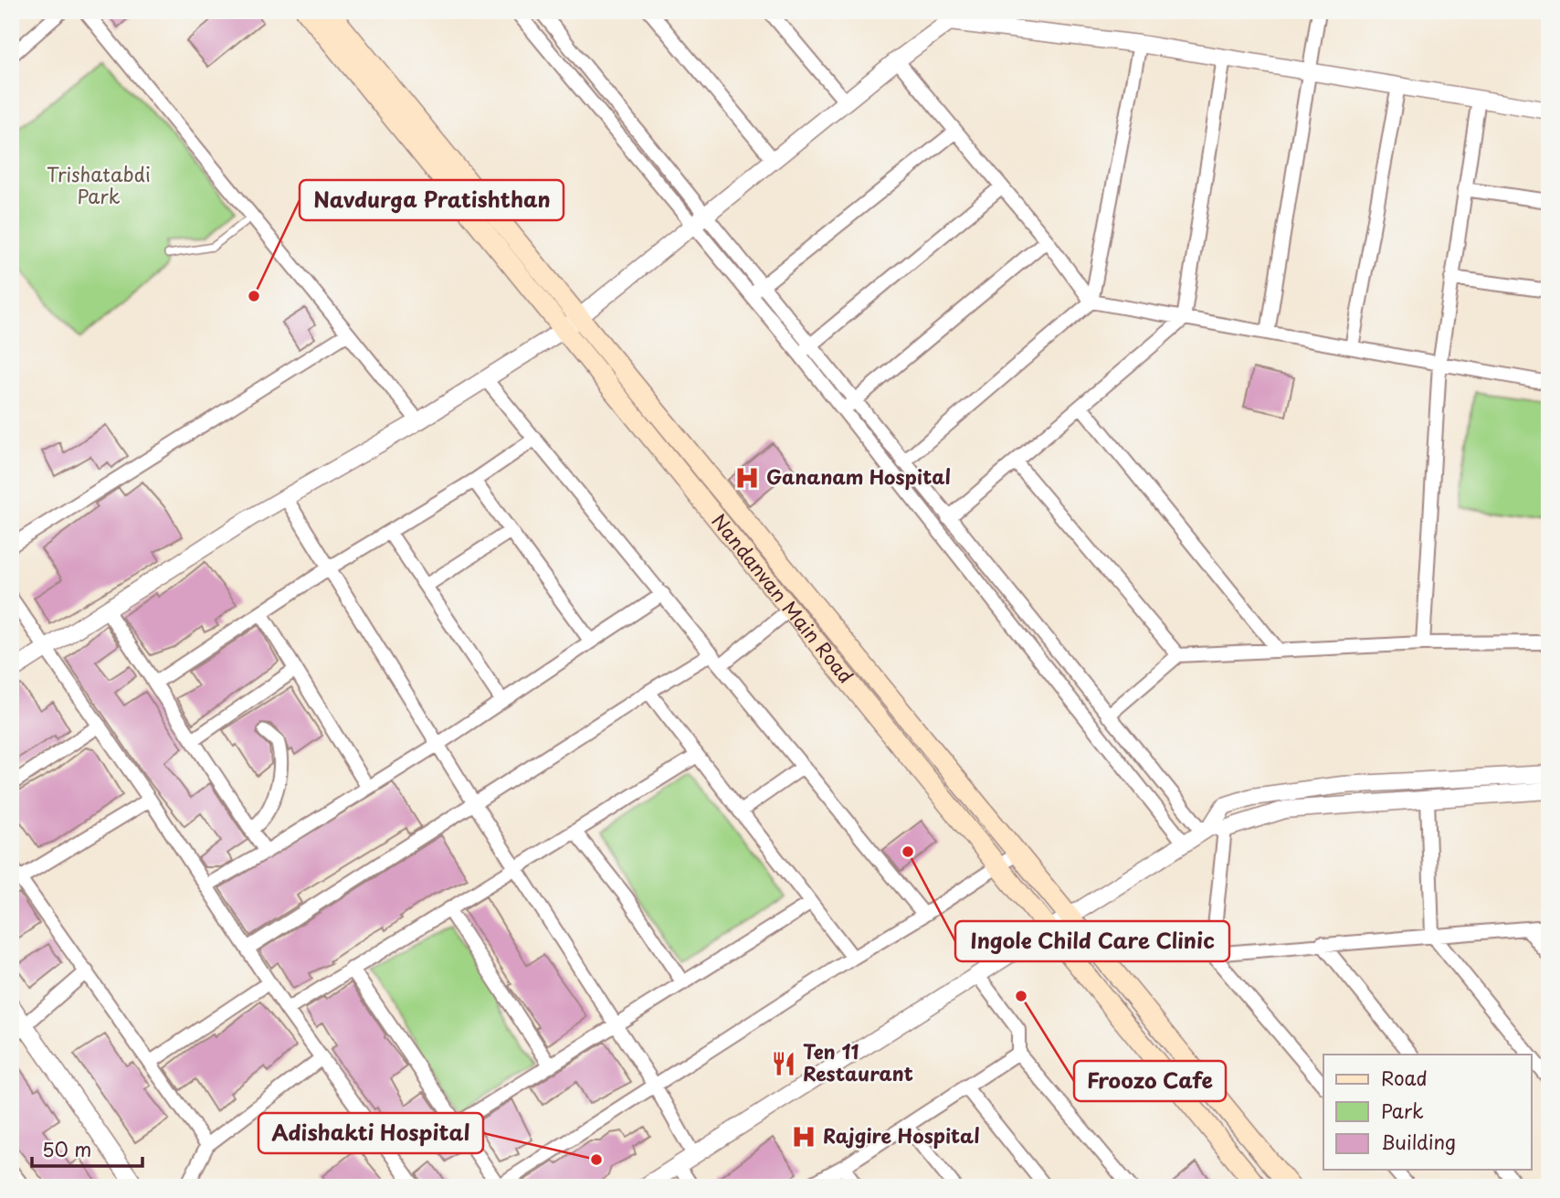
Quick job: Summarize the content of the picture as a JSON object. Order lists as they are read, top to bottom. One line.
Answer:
{"streets":{"main road":["Nandanvan Main Road"]},"parks":["Trishatabdi Park"],"places":{"other":["Navdurga Pratishthan","Ingole Child Care Clinic","Froozo Cafe","Adishakti Hospital"],"hospital":["Gananam Hospital","Rajgire Hospital"],"restaurant":["Ten 11 Restaurant"]},"legend":["Road","Park","Building"],"scale_bar":"50 m"}
